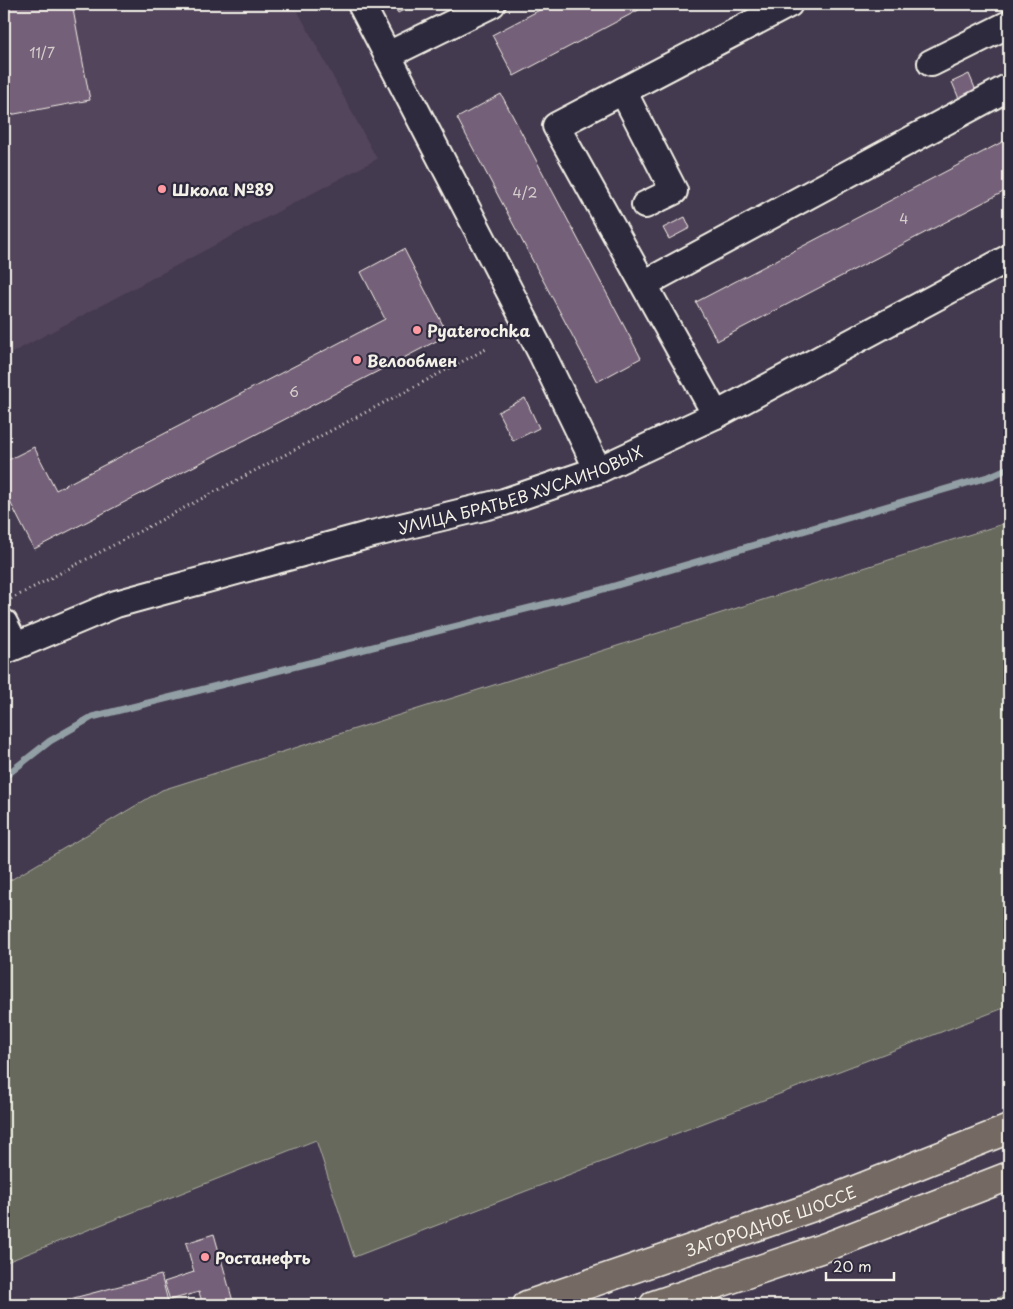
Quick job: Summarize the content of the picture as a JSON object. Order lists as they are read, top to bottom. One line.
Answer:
{"streets":{"highway":["ЗАГОРОДНОЕ ШОССЕ"],"street":["УЛИЦА БРАТЬЕВ ХУСАИНОВЫХ"]},"places":["Школа №89","Pyaterochka","Велообмен","Ростанефть"],"house_numbers":["11/7","4/2","4","6"],"scale_bar":"20 m"}
